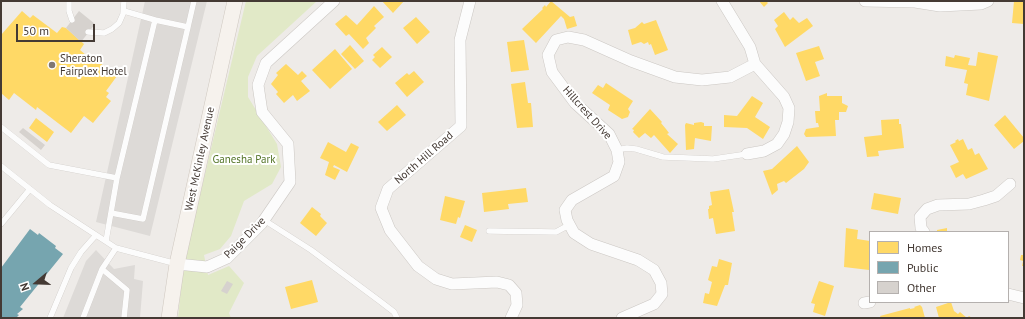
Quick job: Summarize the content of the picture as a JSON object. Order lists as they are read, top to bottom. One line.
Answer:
{"streets":{"main road":["West McKinley Avenue"],"street":["Hillcrest Drive","North Hill Road","Paige Drive"]},"crossings":[["West McKinley Avenue","Paige Drive"]],"parks":["Ganesha Park"],"places":["Sheraton Fairplex Hotel"],"legend":["Homes","Public","Other"],"scale_bar":"50 m","north":"left"}
